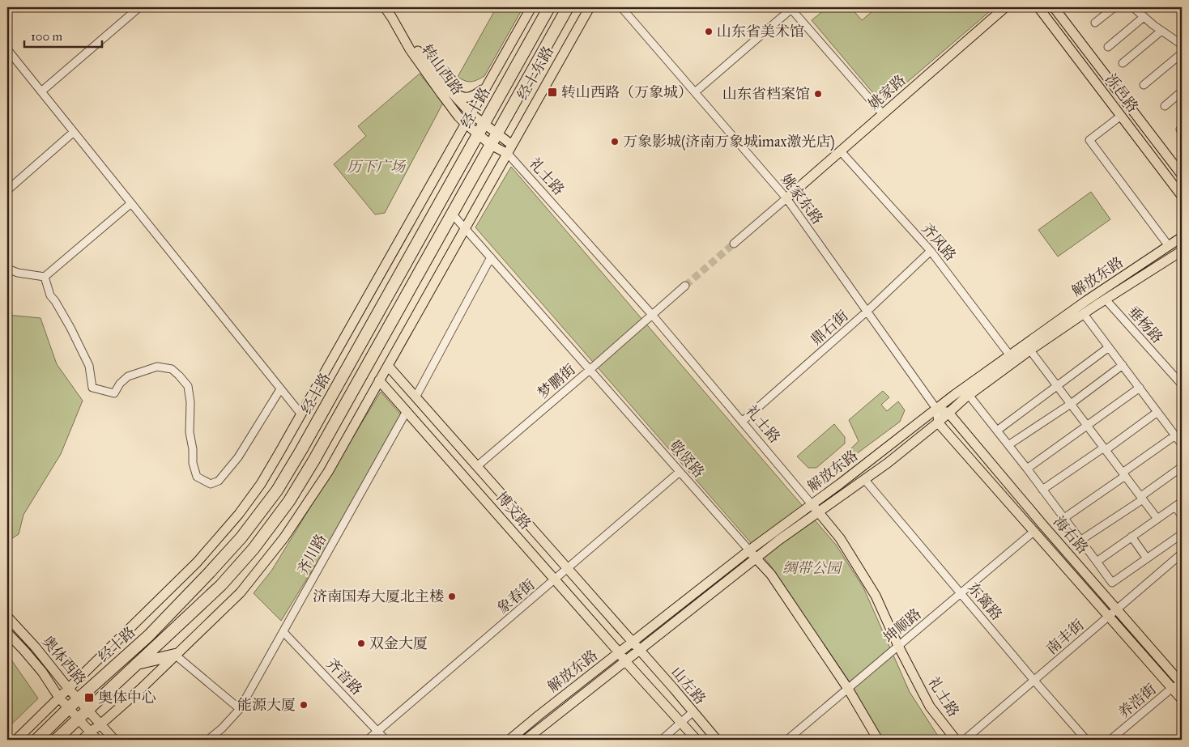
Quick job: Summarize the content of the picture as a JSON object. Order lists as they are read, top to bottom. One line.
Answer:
{"streets":{"highway":["经十路"],"main road":["转山西路","经十东路","姚家路","泺邑路","礼士路","解放东路","敬贤路","博文路","海右路","奥体西路","山左路"],"street":["姚家东路","齐风路","垂杨路","鼎石街","梦鹏街","齐川路","象春街","东篱路","坤顺路","南丰街","齐音路","养浩街"]},"crossings":[["转山西路","经十东路"],["转山西路","经十路"],["转山西路","礼士路"],["经十东路","礼士路"],["姚家路","姚家东路"],["姚家路","齐风路"],["经十路","敬贤路"],["经十路","奥体西路"],["礼士路","解放东路"],["礼士路","鼎石街"],["礼士路","梦鹏街"],["礼士路","坤顺路"],["姚家东路","解放东路"],["姚家东路","鼎石街"],["姚家东路","海右路"],["齐风路","解放东路"],["齐风路","鼎石街"],["解放东路","垂杨路"],["解放东路","敬贤路"],["解放东路","博文路"],["解放东路","海右路"],["解放东路","东篱路"],["解放东路","山左路"],["梦鹏街","敬贤路"],["梦鹏街","博文路"],["敬贤路","象春街"],["敬贤路","坤顺路"],["博文路","齐川路"],["博文路","象春街"],["博文路","山左路"],["海右路","坤顺路"],["海右路","南丰街"],["海右路","养浩街"],["齐川路","齐音路"],["象春街","齐音路"],["东篱路","坤顺路"],["东篱路","南丰街"]],"parks":["历下广场","绸带公园"],"places":{"other":["山东省美术馆","山东省档案馆","万象影城(济南万象城imax激光店)","济南国寿大厦北主楼","双金大厦","能源大厦"],"transit":["转山西路（万象城）","奥体中心"]},"scale_bar":"100 m"}
